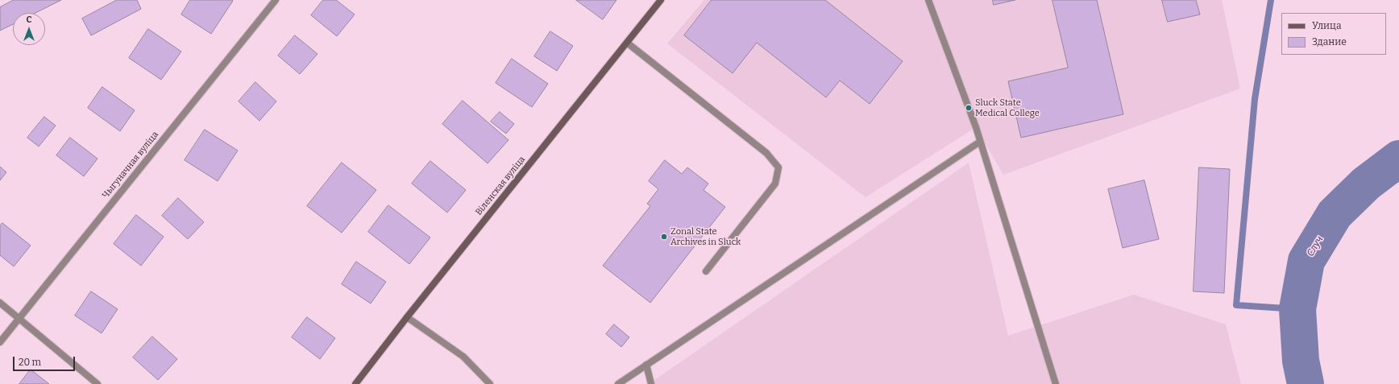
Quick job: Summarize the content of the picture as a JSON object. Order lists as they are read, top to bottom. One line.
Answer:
{"streets":{"main road":["Віленская вуліца"],"street":["Чыгуначная вуліца"]},"water":["Случ"],"places":["Sluck State Medical College","Zonal State Archives in Sluck"],"legend":["Улица","Здание"],"scale_bar":"20 m","north":"top"}
